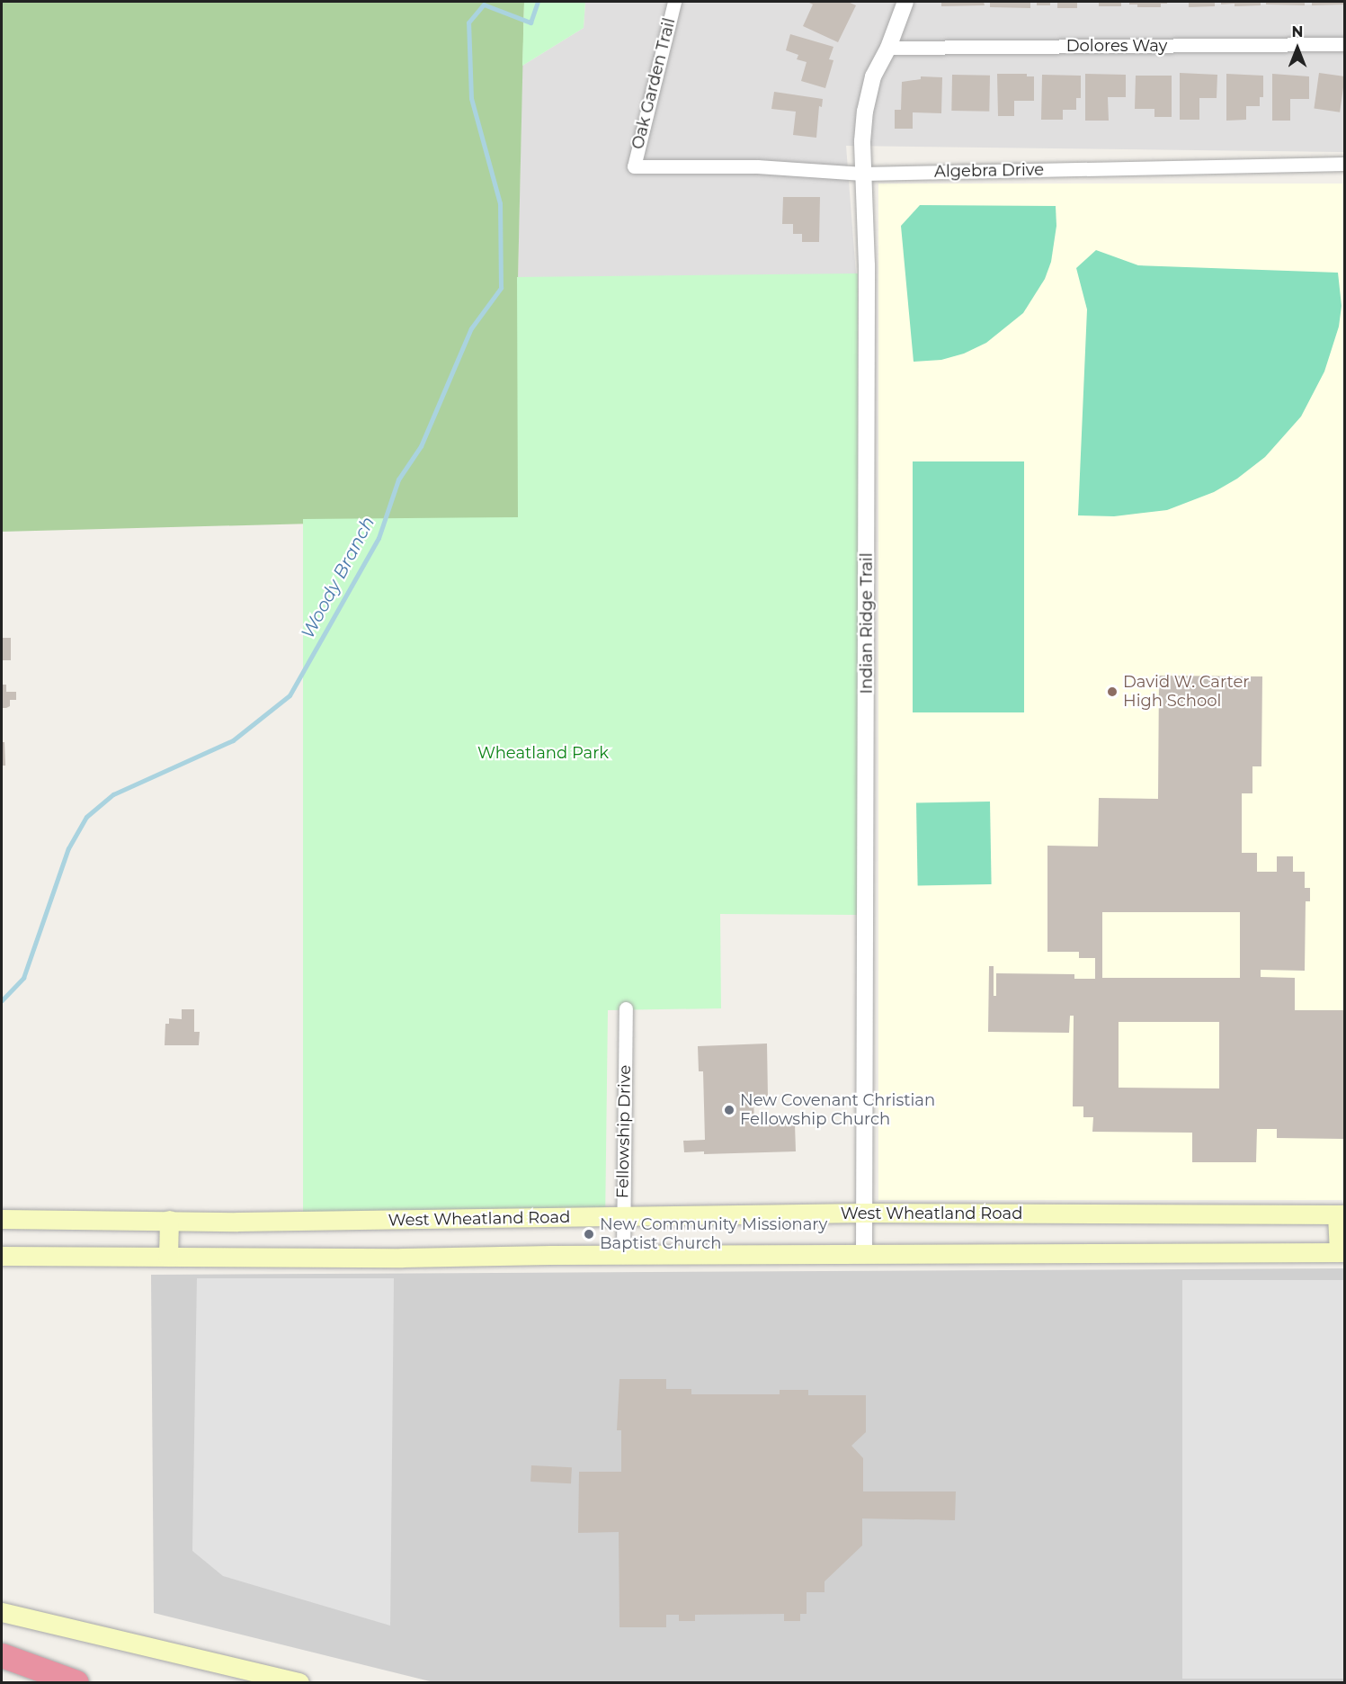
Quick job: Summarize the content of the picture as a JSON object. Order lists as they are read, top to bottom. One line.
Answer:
{"streets":{"main road":["West Wheatland Road"],"street":["Dolores Way","Oak Garden Trail","Algebra Drive","Indian Ridge Trail","Fellowship Drive"]},"crossings":[["Dolores Way","Indian Ridge Trail"],["Oak Garden Trail","Algebra Drive"],["Algebra Drive","Indian Ridge Trail"],["Indian Ridge Trail","West Wheatland Road"],["Fellowship Drive","West Wheatland Road"]],"water":["Woody Branch"],"parks":["Wheatland Park"],"places":["David W. Carter High School","New Covenant Christian Fellowship Church","New Community Missionary Baptist Church"],"north":"top"}
